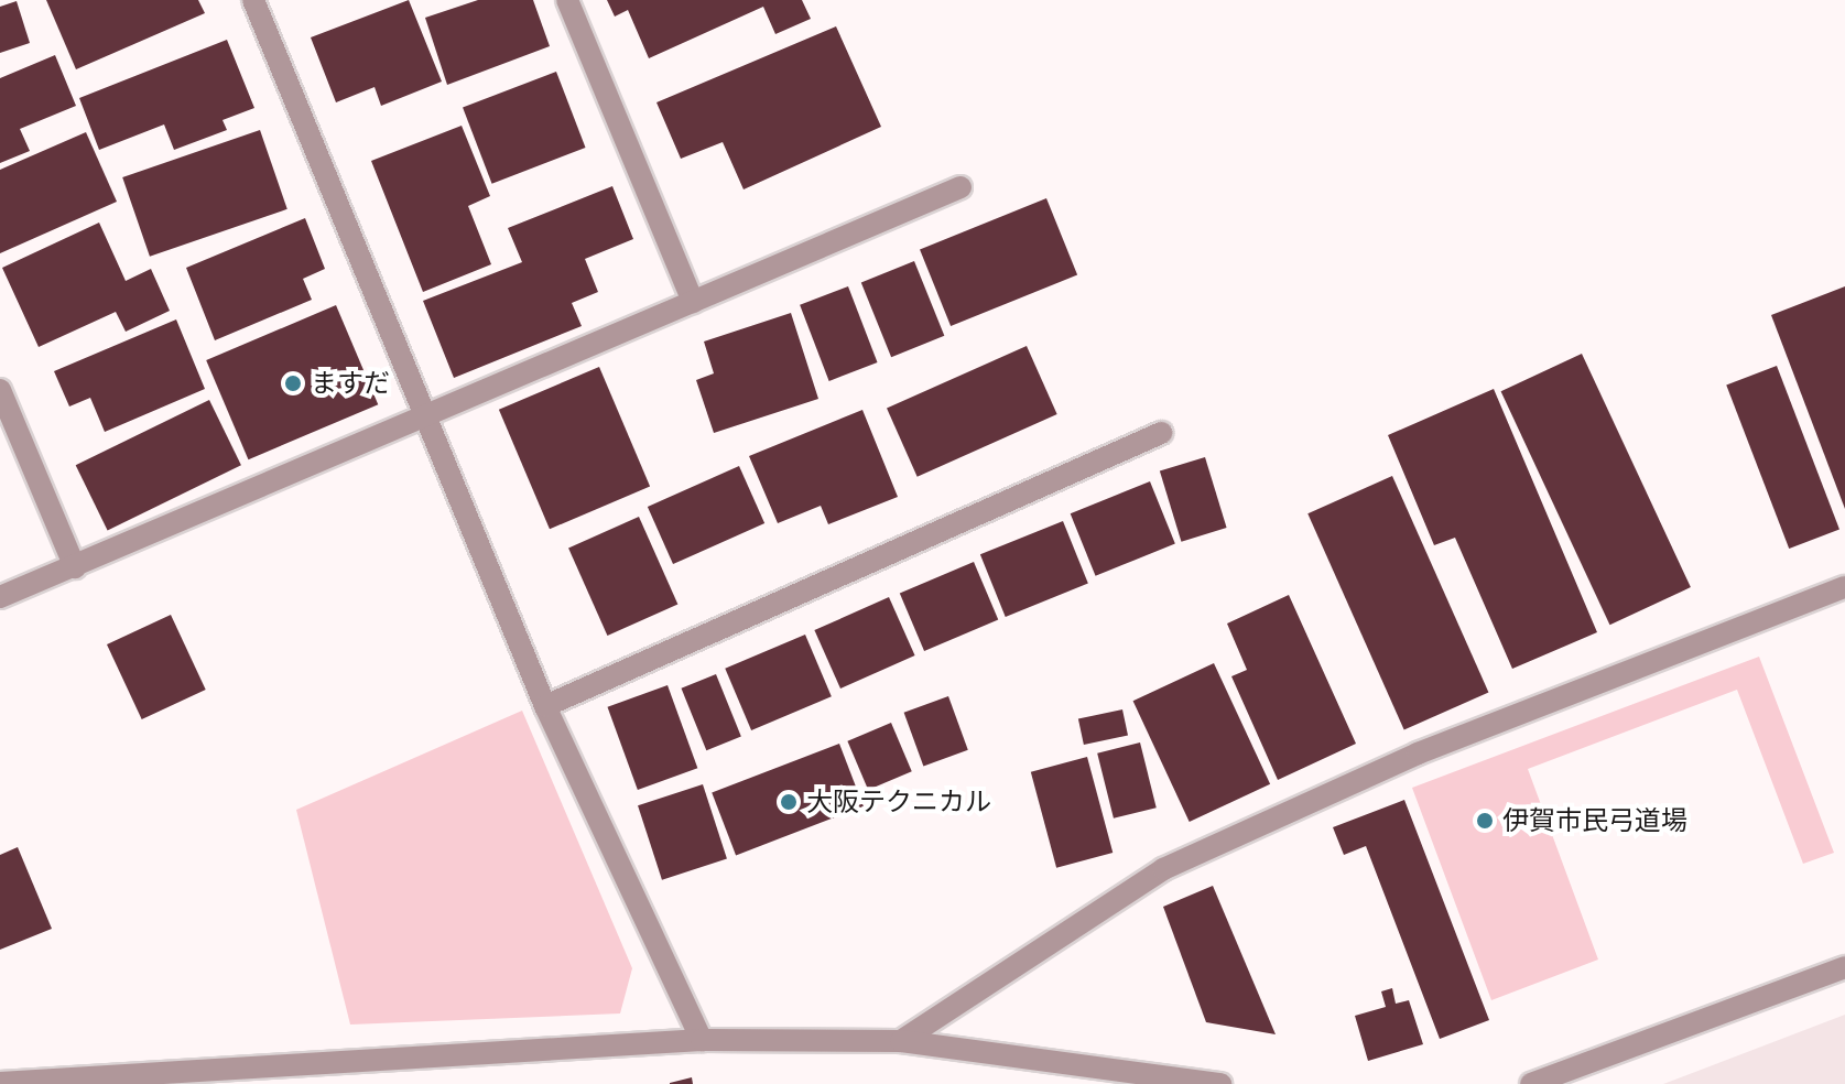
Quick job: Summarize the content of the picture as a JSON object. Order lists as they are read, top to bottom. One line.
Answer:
{"places":["ますだ","大阪テクニカル","伊賀市民弓道場"]}
